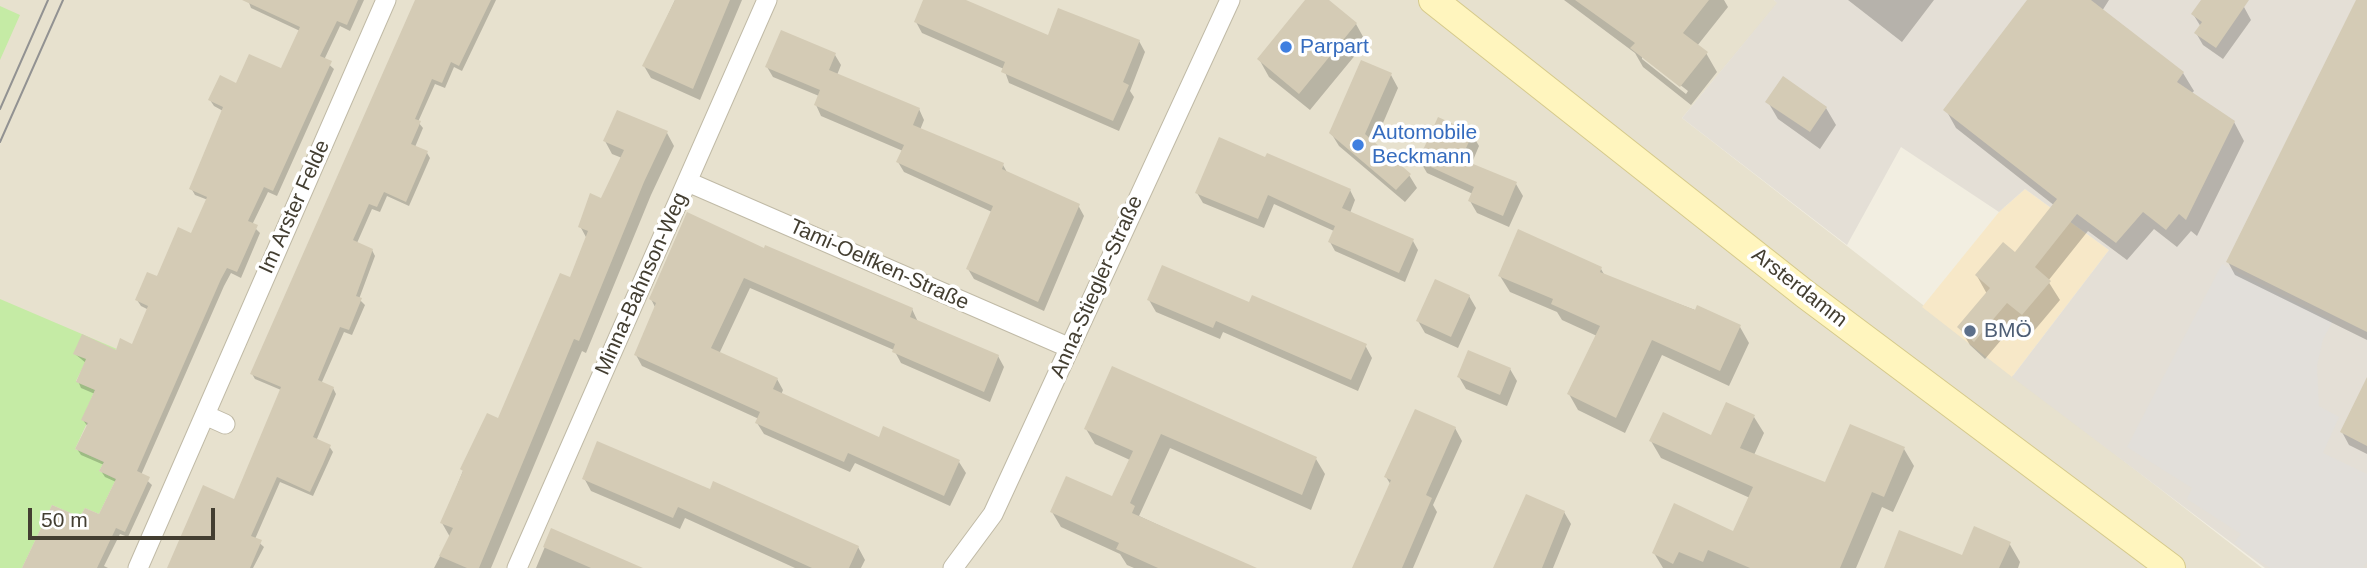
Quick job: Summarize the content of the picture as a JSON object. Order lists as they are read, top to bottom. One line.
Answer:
{"streets":{"street":["Im Arster Felde","Tami-Oelfken-Straße","Minna-Bahnson-Weg","Anna-Stiegler-Straße","Arsterdamm"]},"crossings":[["Tami-Oelfken-Straße","Minna-Bahnson-Weg"],["Tami-Oelfken-Straße","Anna-Stiegler-Straße"]],"places":["Parpart","Automobile Beckmann","BMÖ"],"scale_bar":"50 m"}
